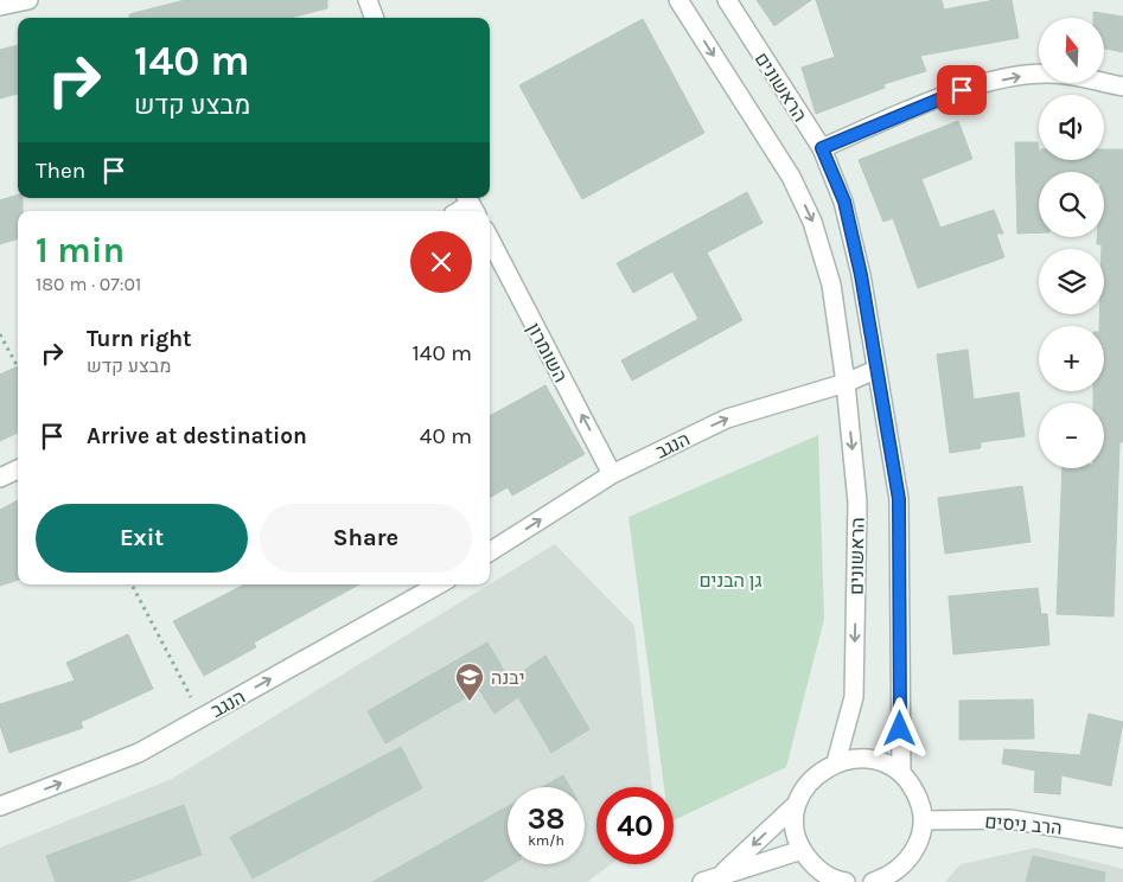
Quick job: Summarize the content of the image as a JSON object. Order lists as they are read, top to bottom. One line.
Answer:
{"streets":{"street":["הראשונים","השומרון","הנגב","הרב ניסים"]},"crossings":[["הראשונים","הנגב"],["השומרון","הנגב"]],"one_way":["השומרון","הנגב"],"parks":["גן הבנים"],"places":{"school or university":["יבנה"]},"north":"top","page":{"map_buttons":["+","−"],"turn":["140 m","מבצע קדש"],"then":"Then","heading":["1 min","180 m · 07:01"],"list":[{"name":"Turn right","note":"מבצע קדש","value":"140 m"},{"name":"Arrive at destination","value":"40 m"}],"buttons":["Exit","Share"],"speed":"38 km/h","limit":"40"}}
